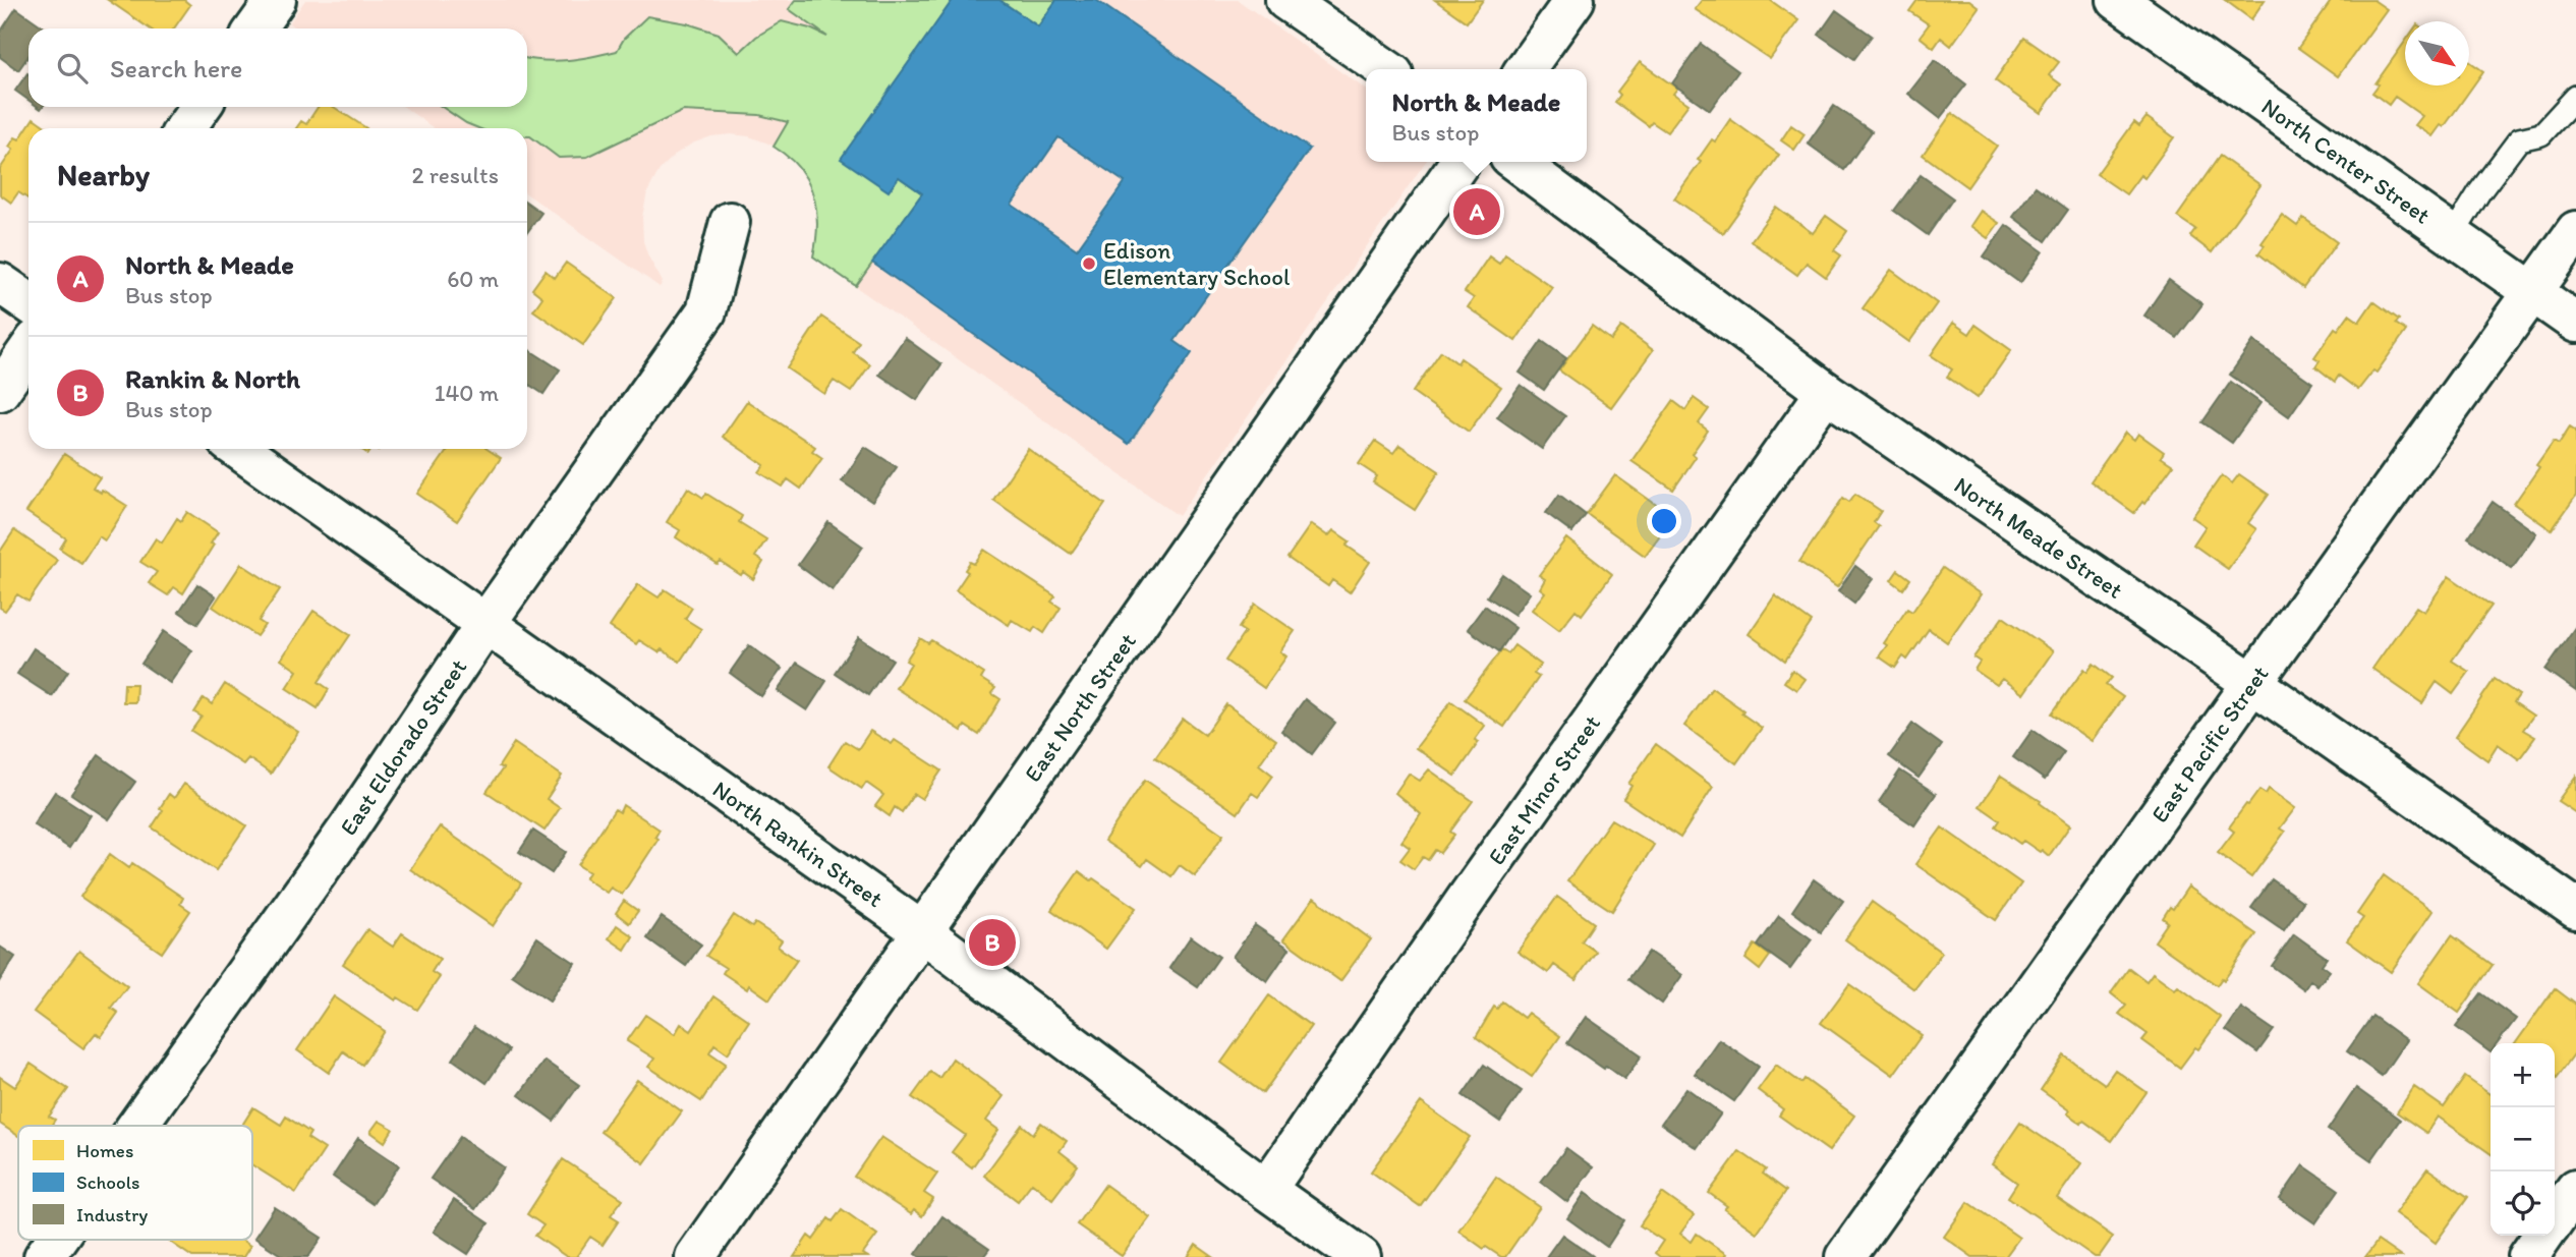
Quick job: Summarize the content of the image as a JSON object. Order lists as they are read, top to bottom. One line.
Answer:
{"streets":{"street":["North Center Street","North Meade Street","East North Street","East Pacific Street","East Eldorado Street","East Minor Street","North Rankin Street"]},"crossings":[["North Center Street","East Pacific Street"],["North Meade Street","East Pacific Street"],["North Meade Street","East Minor Street"],["East North Street","North Rankin Street"],["East Eldorado Street","North Rankin Street"],["East Minor Street","North Rankin Street"]],"places":["Edison Elementary School"],"legend":["Homes","Schools","Industry"],"north":"bottom right","page":{"search":"Search here","popup":["North & Meade","Bus stop"],"heading":["Nearby","2 results"],"pins":["A","B"],"list":[{"mark":"A","name":"North & Meade","note":"Bus stop","value":"60 m"},{"mark":"B","name":"Rankin & North","note":"Bus stop","value":"140 m"}],"map_buttons":["+","−"]}}
